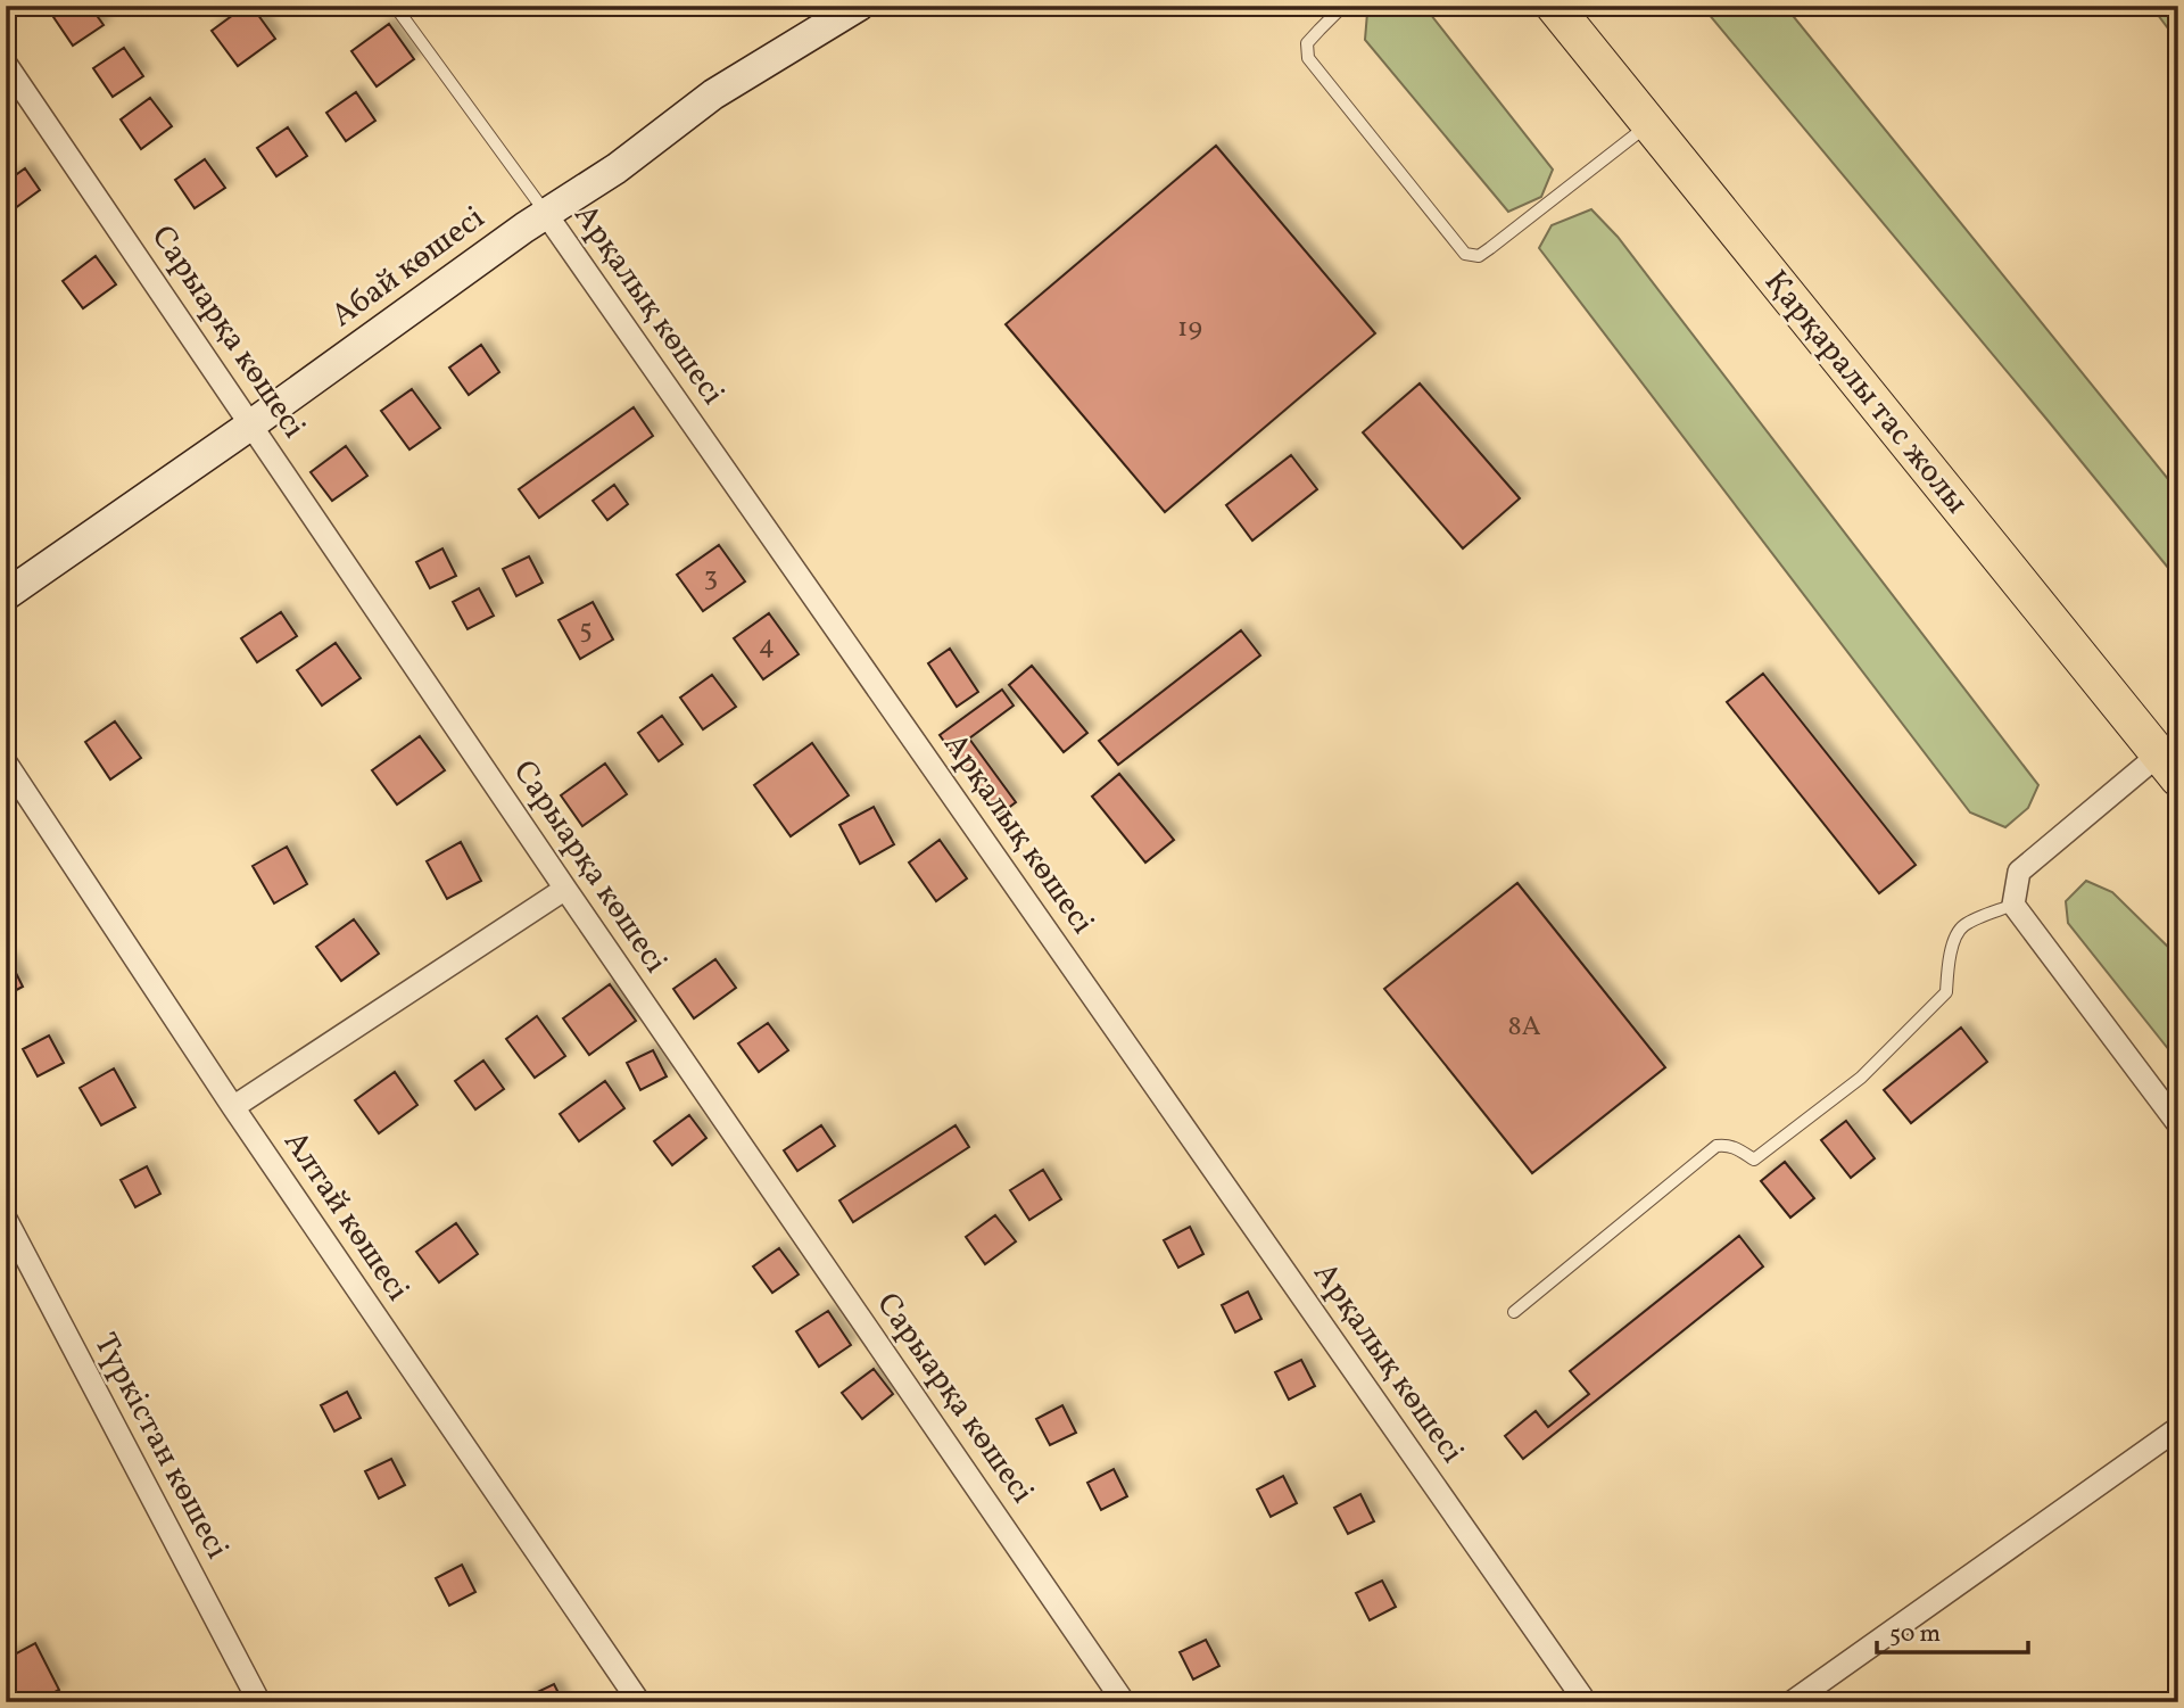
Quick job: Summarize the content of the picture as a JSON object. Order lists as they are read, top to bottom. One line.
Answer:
{"streets":{"highway":["Қарқаралы тас жолы"],"main road":["Абай көшесі"],"street":["Арқалық көшесі","Сарыарқа көшесі","Алтай көшесі","Түркістан көшесі"]},"crossings":[["Абай көшесі","Арқалық көшесі"],["Абай көшесі","Сарыарқа көшесі"]],"house_numbers":["19","3","5","4","8А"],"scale_bar":"50 m"}
